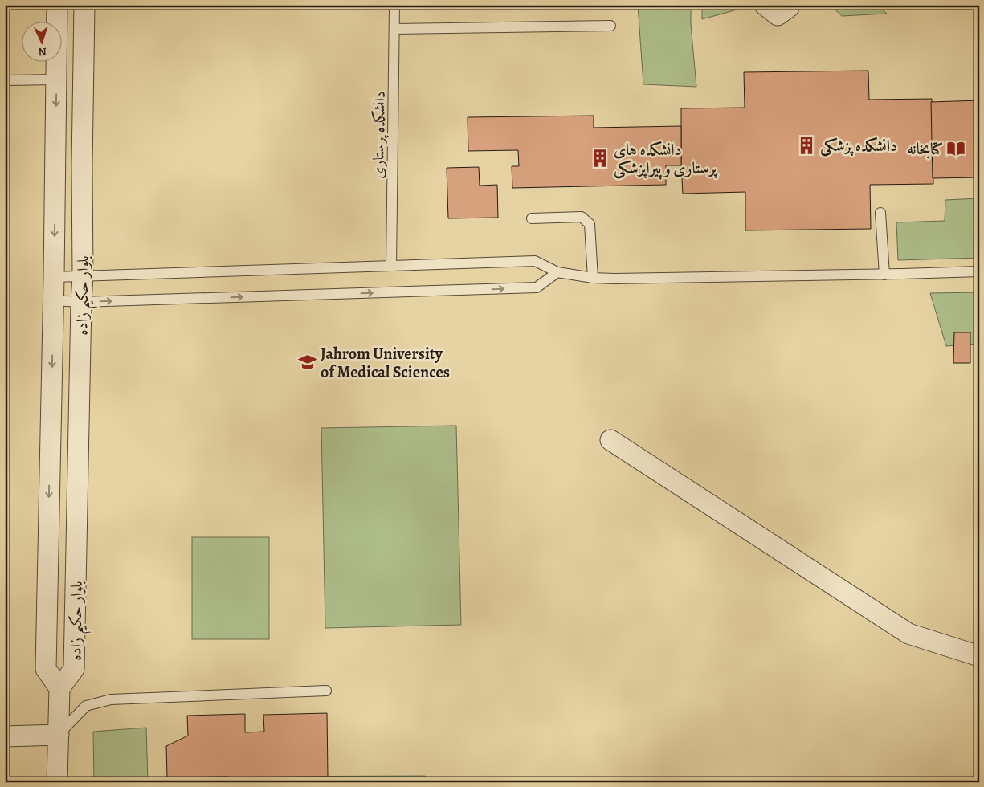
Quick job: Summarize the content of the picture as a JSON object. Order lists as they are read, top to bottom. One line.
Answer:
{"streets":{"street":["بلوار حکیم زاده"],"lane":["دانشکده پرستاری"]},"places":{"building":["دانشکده پزشکی","دانشکده های پرستاری و پیراپزشکی"],"library":["کتابخانه"],"school or university":["Jahrom University of Medical Sciences"]},"north":"bottom"}
